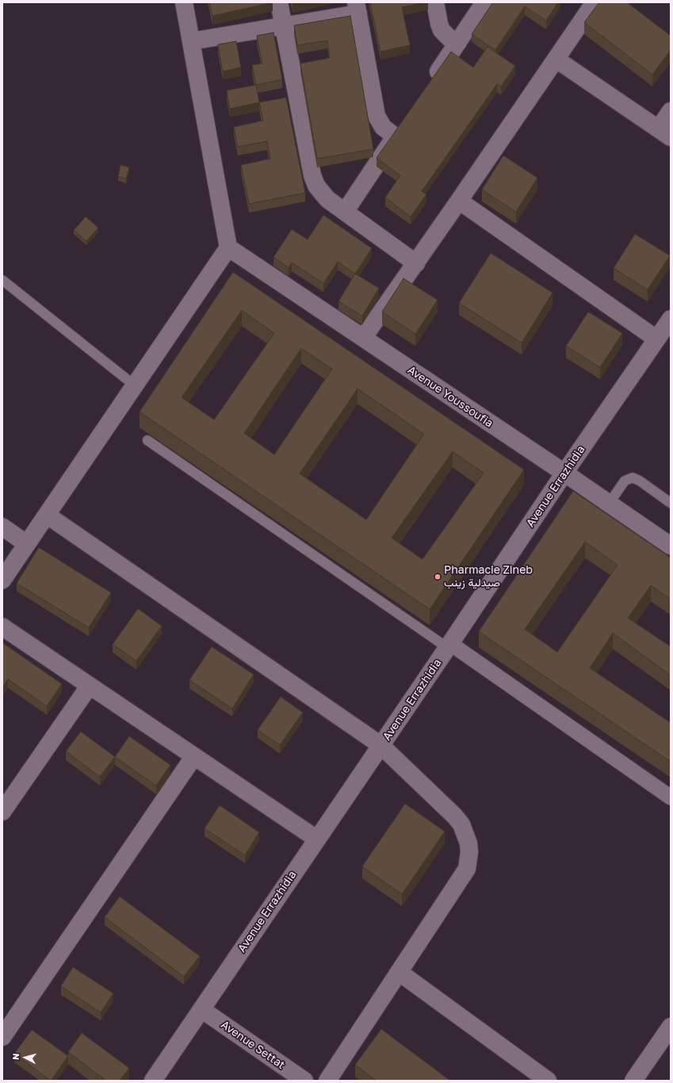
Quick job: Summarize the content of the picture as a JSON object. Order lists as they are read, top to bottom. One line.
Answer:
{"streets":{"street":["Avenue Youssoufia","Avenue Errazhidia","Avenue Settat"]},"crossings":[["Avenue Youssoufia","Avenue Errazhidia"],["Avenue Errazhidia","Avenue Settat"]],"places":["Pharmacie Zineb صيدلية زينب"],"north":"left"}
